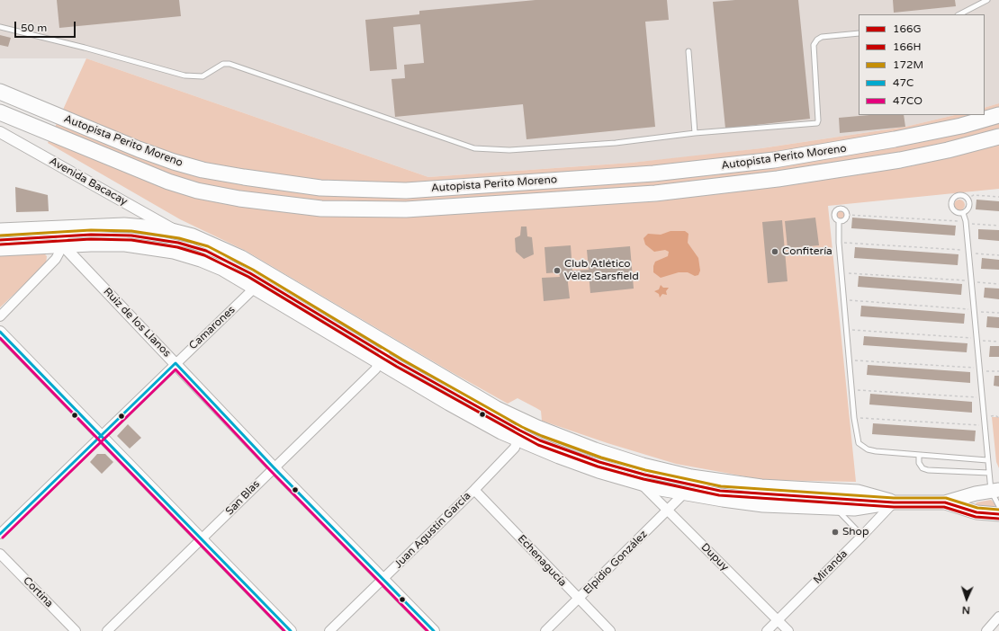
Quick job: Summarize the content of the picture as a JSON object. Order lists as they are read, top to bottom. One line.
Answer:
{"streets":{"highway":["Autopista Perito Moreno"],"street":["Avenida Bacacay","Ruiz de los Llanos","Camarones","San Blas","Juan Agustín García","Dupuy","Echenagucía","Elpidio González","Miranda","Cortina"]},"crossings":[["Ruiz de los Llanos","Camarones"],["Ruiz de los Llanos","San Blas"],["Ruiz de los Llanos","Juan Agustín García"],["Juan Agustín García","Echenagucía"],["Dupuy","Elpidio González"],["Dupuy","Miranda"],["Echenagucía","Elpidio González"]],"places":["Confitería","Club Atlético Vélez Sarsfield","Shop"],"lines":["transit line 172M","transit line 166G","transit line 166H","transit line 47C","transit line 47CO"],"legend":["166G","166H","172M","47C","47CO"],"scale_bar":"50 m","north":"bottom"}
